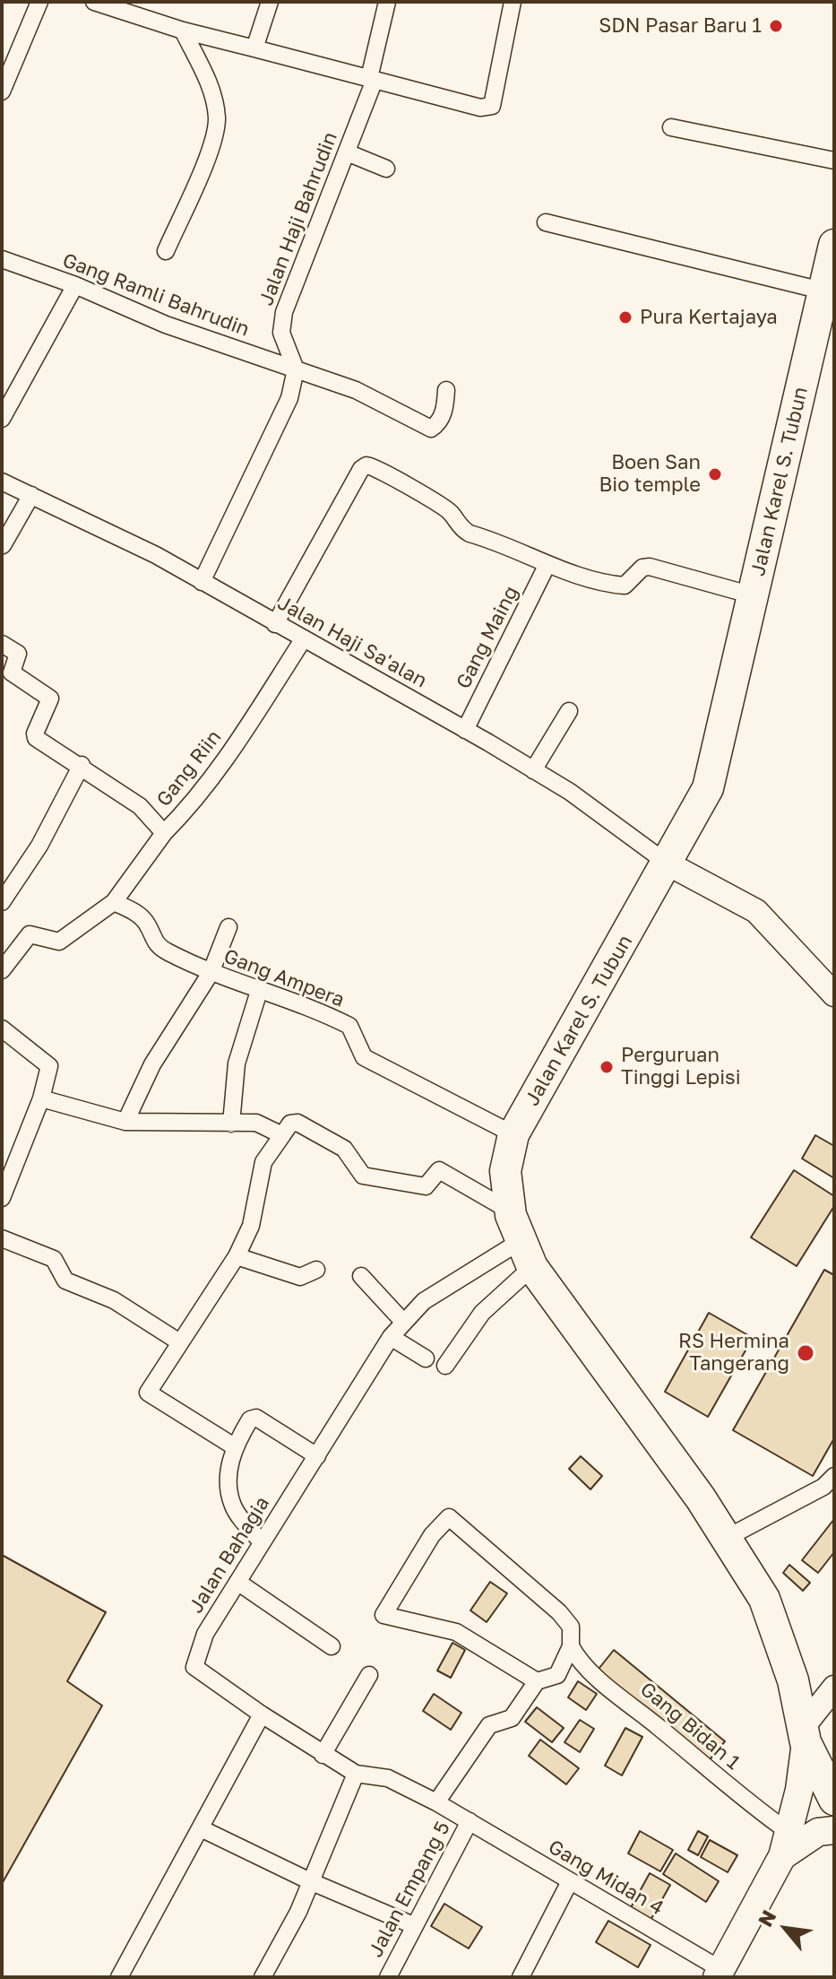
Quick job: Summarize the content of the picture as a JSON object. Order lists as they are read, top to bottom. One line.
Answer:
{"streets":{"highway":["Jalan Karel S. Tubun"],"street":["Jalan Haji Bahrudin","Gang Ramli Bahrudin","Gang Maing","Jalan Haji Sa'alan","Gang Riin","Gang Ampera","Jalan Bahagia","Gang Bidan 1","Gang Midan 4","Jalan Empang 5"]},"crossings":[["Jalan Haji Bahrudin","Gang Ramli Bahrudin"],["Jalan Karel S. Tubun","Jalan Haji Sa'alan"],["Jalan Karel S. Tubun","Gang Ampera"],["Jalan Karel S. Tubun","Jalan Bahagia"],["Gang Maing","Jalan Haji Sa'alan"],["Jalan Haji Sa'alan","Gang Riin"],["Jalan Bahagia","Gang Midan 4"],["Jalan Bahagia","Jalan Empang 5"],["Gang Midan 4","Jalan Empang 5"]],"places":["SDN Pasar Baru 1","Pura Kertajaya","Boen San Bio temple","Perguruan Tinggi Lepisi","RS Hermina Tangerang"],"north":"top left"}
